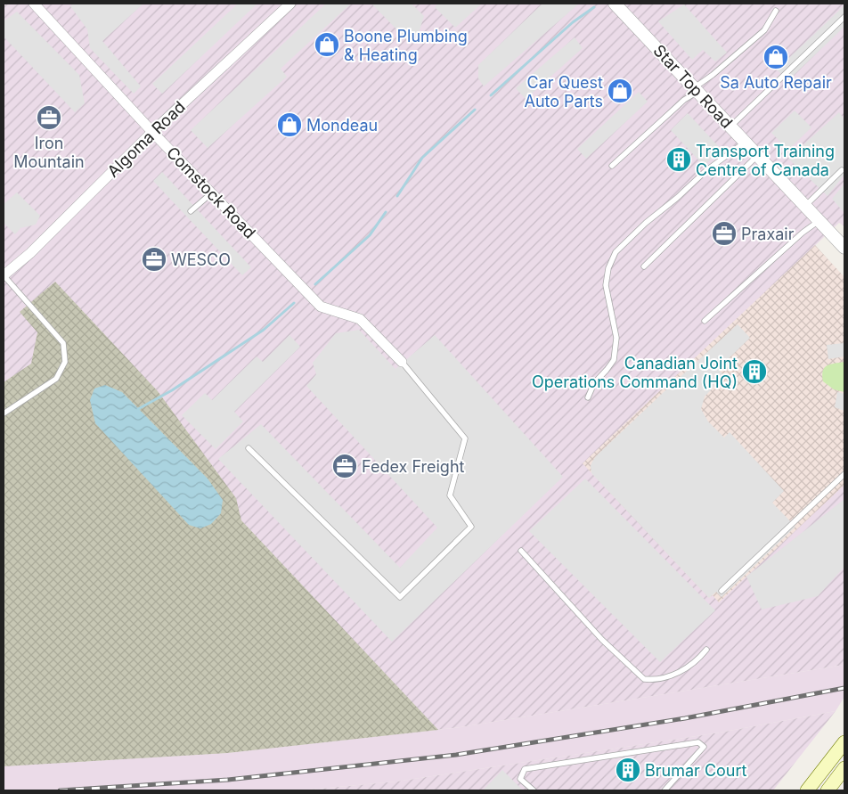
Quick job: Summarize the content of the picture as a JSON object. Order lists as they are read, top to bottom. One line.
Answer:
{"streets":{"street":["Star Top Road","Algoma Road","Comstock Road"]},"crossings":[["Algoma Road","Comstock Road"]],"places":{"shop":["Boone Plumbing & Heating","Sa Auto Repair","Car Quest Auto Parts","Mondeau"],"office":["Iron Mountain","Praxair","WESCO","Fedex Freight"],"building":["Transport Training Centre of Canada","Canadian Joint Operations Command (HQ)","Brumar Court"]}}
